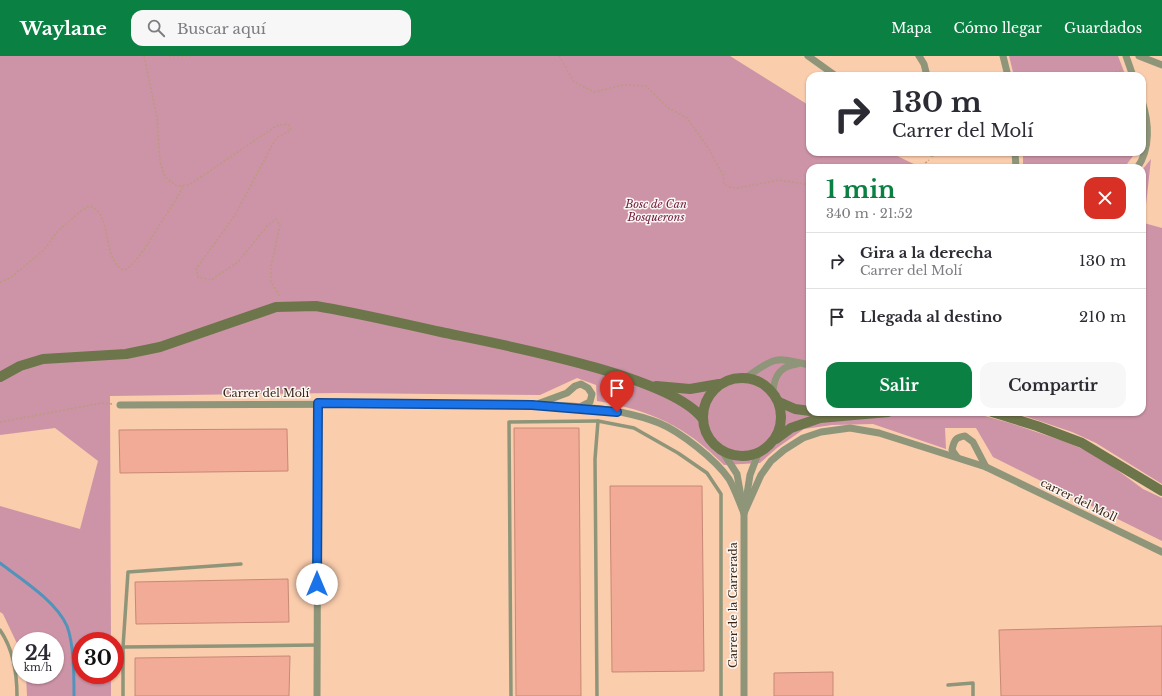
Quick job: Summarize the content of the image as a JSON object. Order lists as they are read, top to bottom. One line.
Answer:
{"streets":{"street":["Carrer del Molí","carrer del Moll","Carrer de la Carrerada"]},"crossings":[["Carrer del Molí","Carrer de la Carrerada"]],"parks":["Bosc de Can Bosquerons"],"page":{"header":"Waylane","search":"Buscar aquí","nav":["Mapa","Cómo llegar","Guardados"],"turn":["130 m","Carrer del Molí"],"heading":["1 min","340 m · 21:52"],"list":[{"name":"Gira a la derecha","note":"Carrer del Molí","value":"130 m"},{"name":"Llegada al destino","value":"210 m"}],"buttons":["Salir","Compartir"],"speed":"24 km/h","limit":"30"}}
